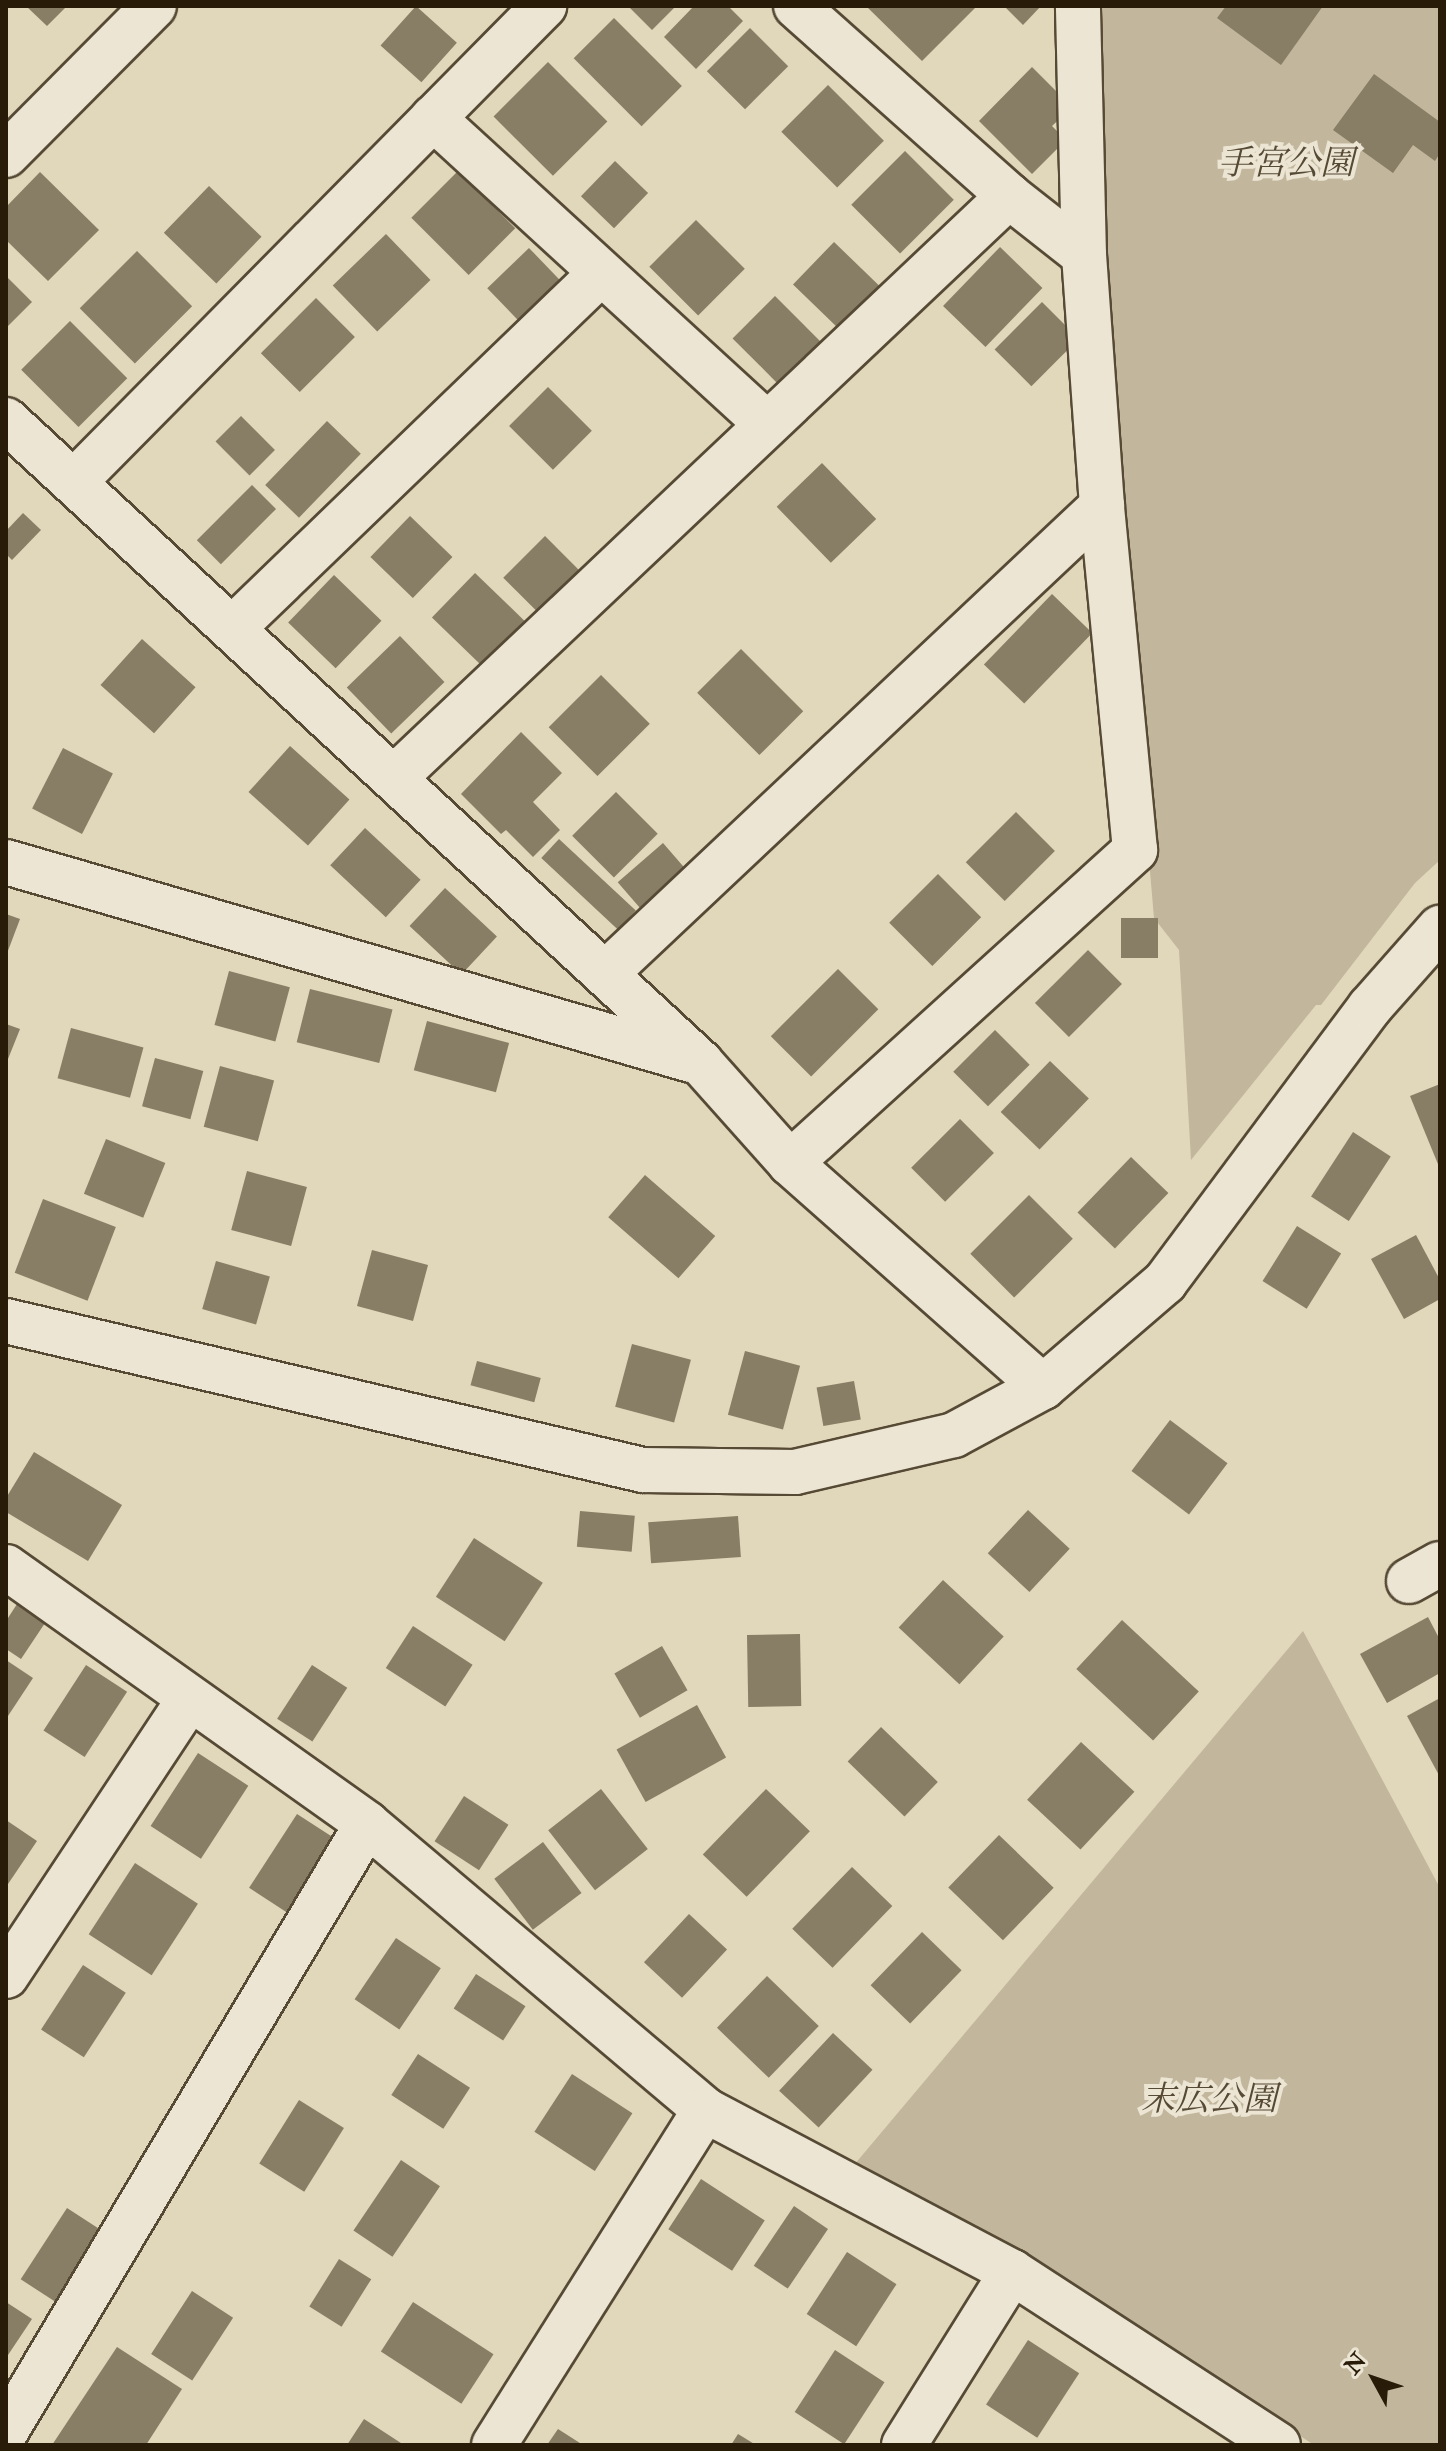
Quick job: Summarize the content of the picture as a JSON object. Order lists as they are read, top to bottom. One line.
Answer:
{"parks":["手宮公園","末広公園"],"north":"top left"}
